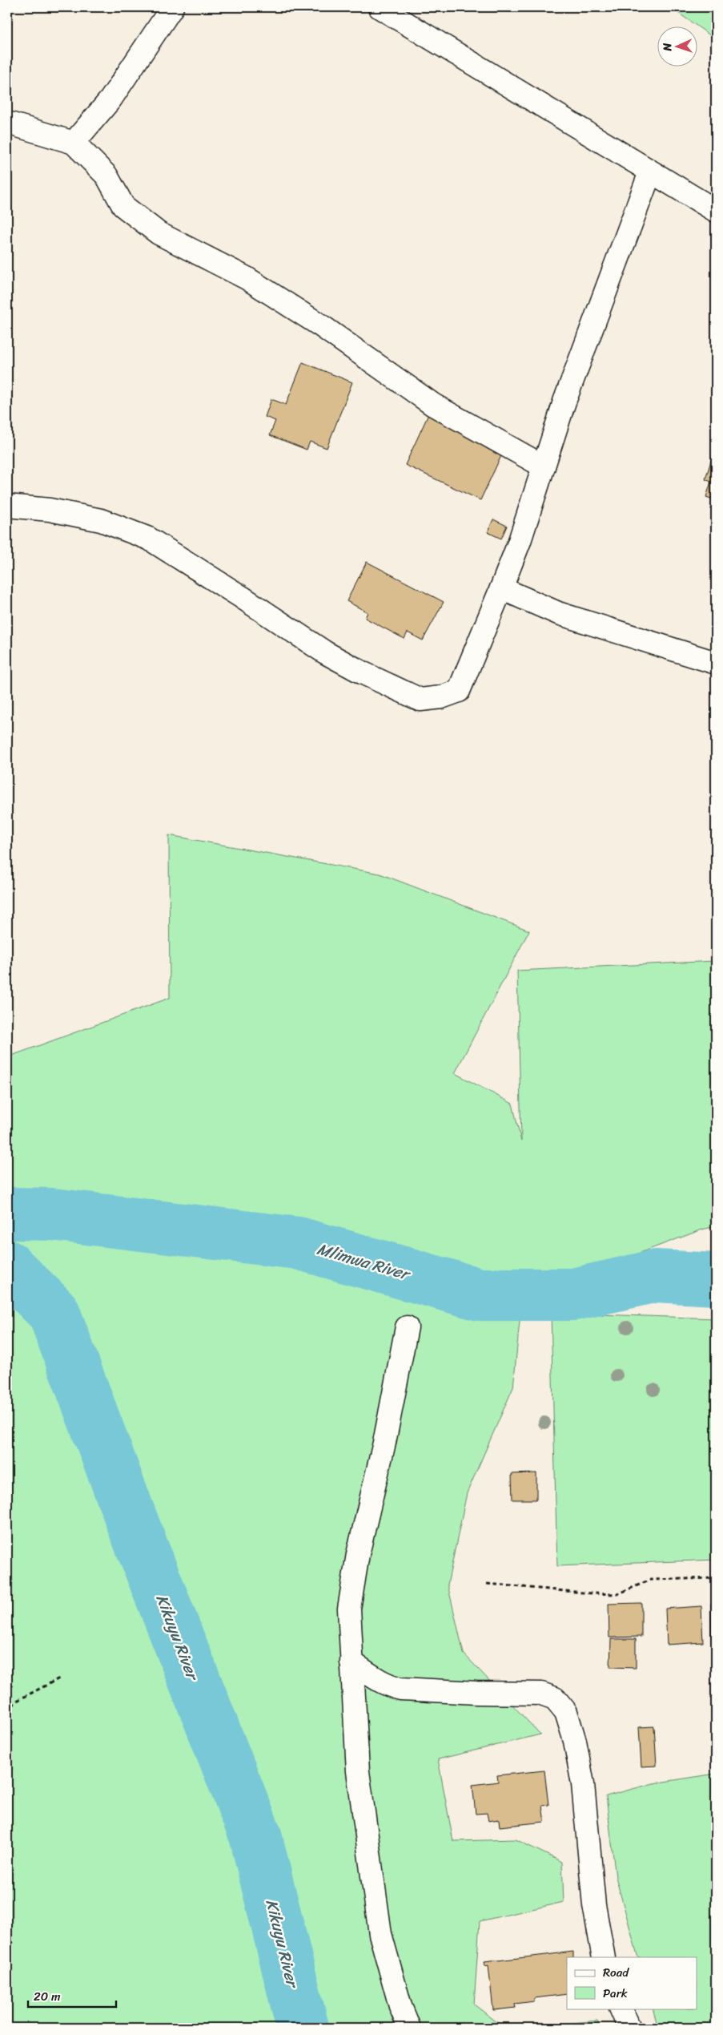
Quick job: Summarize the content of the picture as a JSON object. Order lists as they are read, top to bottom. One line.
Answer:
{"water":["Mlimwa River","Kikuyu River"],"legend":["Road","Park"],"scale_bar":"20 m","north":"left"}
